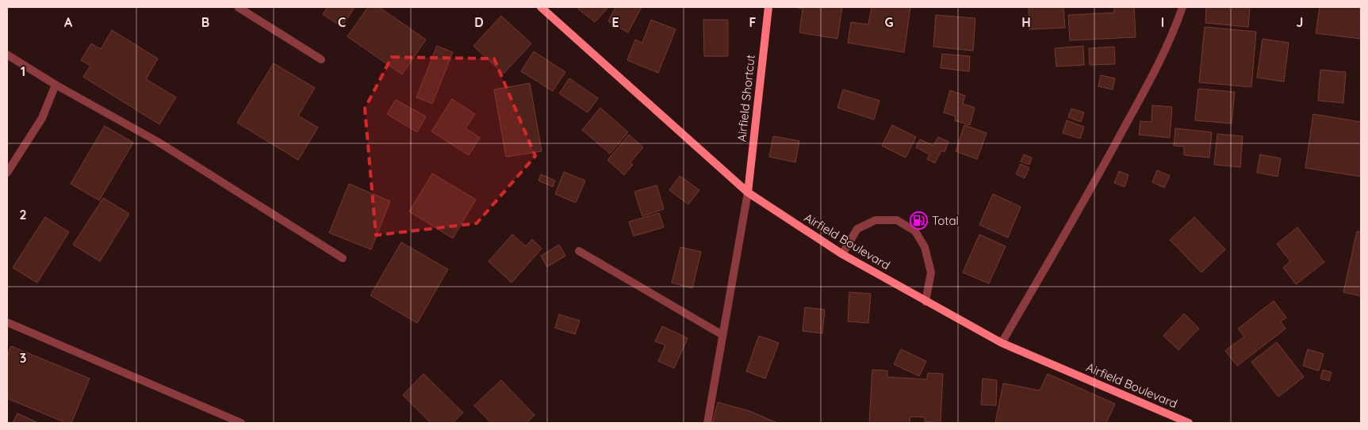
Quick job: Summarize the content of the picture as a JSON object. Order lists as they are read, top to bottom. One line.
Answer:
{"streets":{"street":["Airfield Shortcut","Airfield Boulevard"]},"crossings":[["Airfield Shortcut","Airfield Boulevard"]],"places":{"fuel station":["Total"]},"grid":{"columns":["A","B","C","D","E","F","G","H","I","J"],"rows":["1","2","3"]}}
